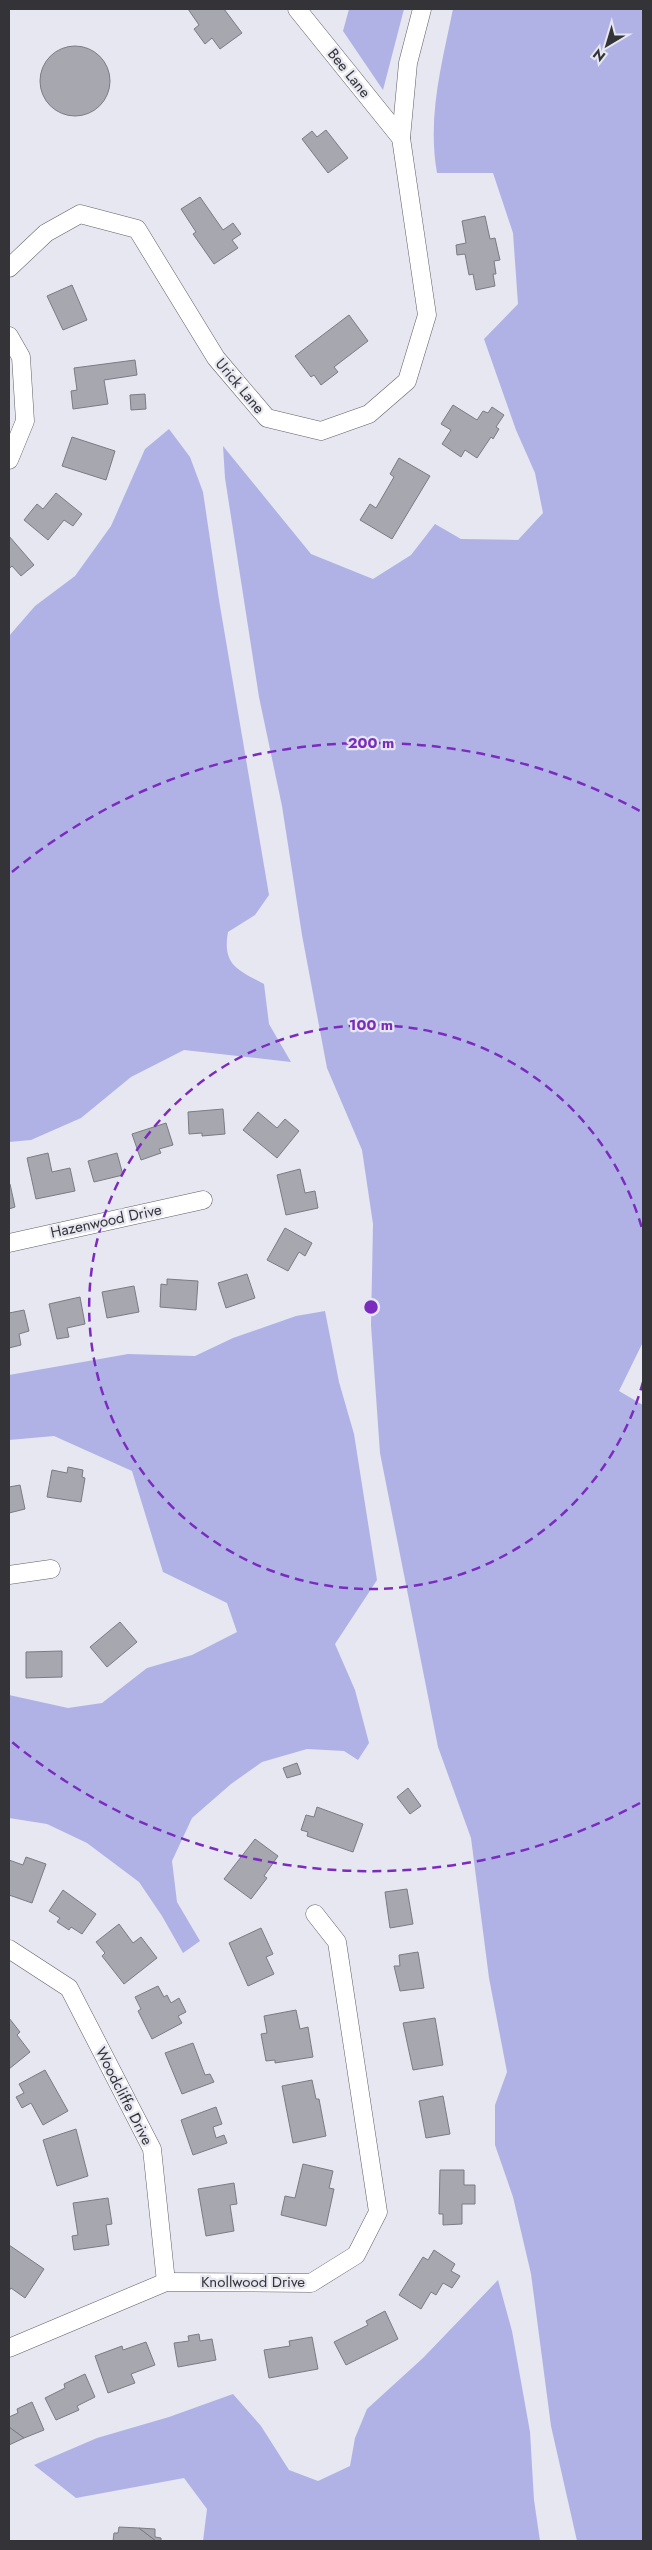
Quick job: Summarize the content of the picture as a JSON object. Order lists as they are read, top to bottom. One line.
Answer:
{"streets":{"street":["Bee Lane","Urick Lane","Hazenwood Drive","Woodcliffe Drive","Knollwood Drive"]},"crossings":[["Bee Lane","Urick Lane"],["Woodcliffe Drive","Knollwood Drive"]],"north":"bottom left","rings":["200 m","100 m"]}
